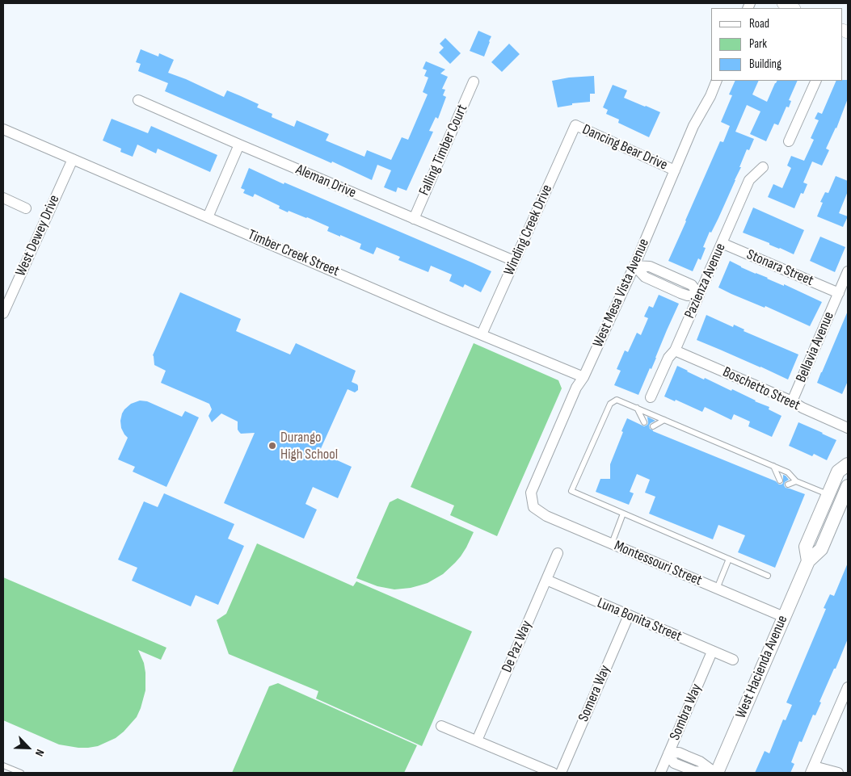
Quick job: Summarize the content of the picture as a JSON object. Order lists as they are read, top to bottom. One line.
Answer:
{"streets":{"main road":["West Hacienda Avenue"],"street":["Dancing Bear Drive","Falling Timber Court","Aleman Drive","Winding Creek Drive","West Dewey Drive","Timber Creek Street","Stonara Street","Pazienza Avenue","West Mesa Vista Avenue","Bellavia Avenue","Boschetto Street","Montessouri Street","Luna Bonita Street","De Paz Way","Somera Way","Sombra Way"]},"crossings":[["Dancing Bear Drive","Winding Creek Drive"],["Dancing Bear Drive","West Mesa Vista Avenue"],["Falling Timber Court","Aleman Drive"],["Aleman Drive","Winding Creek Drive"],["Winding Creek Drive","Timber Creek Street"],["West Dewey Drive","Timber Creek Street"],["Timber Creek Street","West Mesa Vista Avenue"],["Stonara Street","Pazienza Avenue"],["Stonara Street","Bellavia Avenue"],["Pazienza Avenue","Boschetto Street"],["West Mesa Vista Avenue","Montessouri Street"],["Bellavia Avenue","Boschetto Street"],["Montessouri Street","West Hacienda Avenue"],["Luna Bonita Street","De Paz Way"],["Luna Bonita Street","Somera Way"],["Luna Bonita Street","Sombra Way"]],"places":["Durango High School"],"legend":["Road","Park","Building"],"north":"bottom right"}
